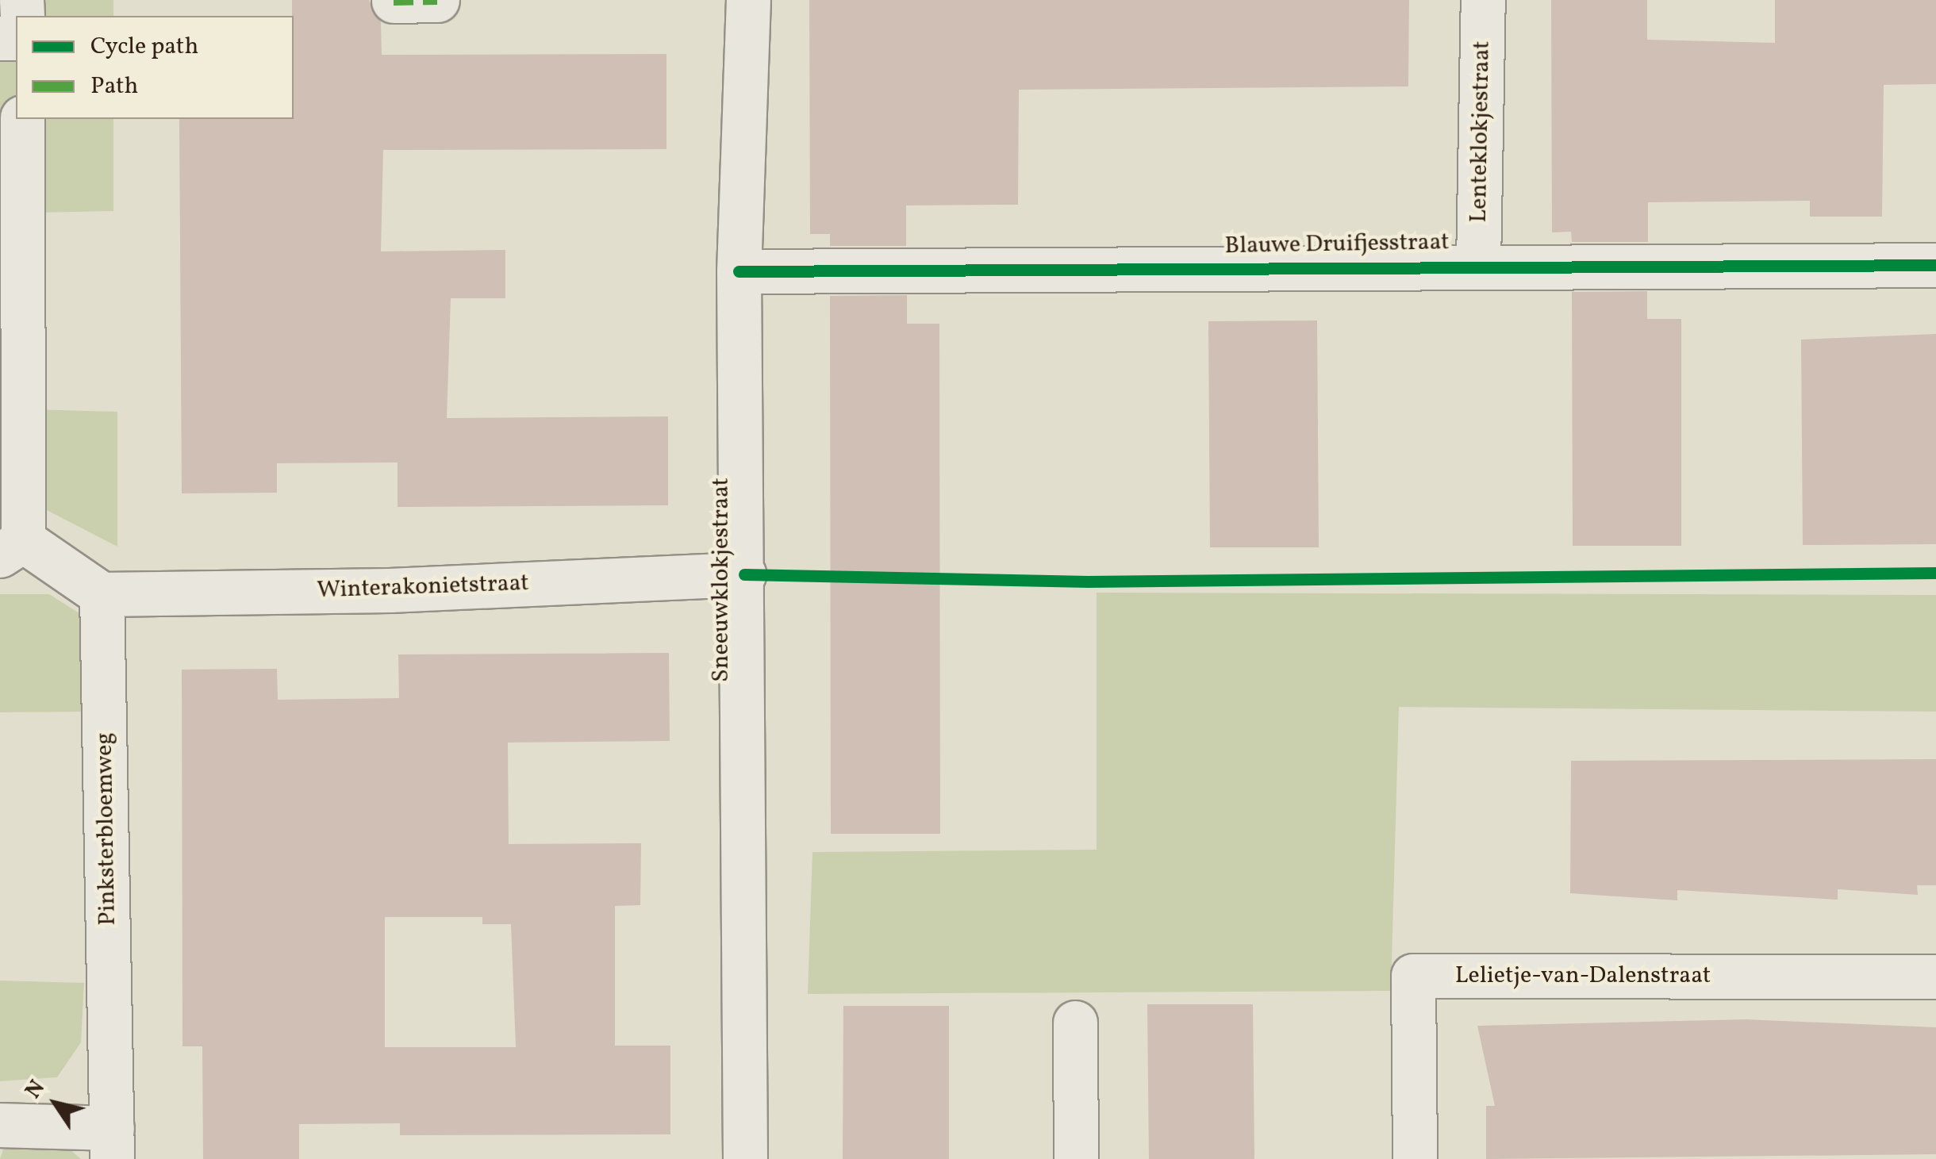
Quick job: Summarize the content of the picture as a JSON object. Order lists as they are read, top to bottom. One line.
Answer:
{"streets":{"street":["Lenteklokjestraat","Blauwe Druifjesstraat","Sneeuwklokjestraat","Winterakonietstraat","Pinksterbloemweg","Lelietje-van-Dalenstraat"]},"crossings":[["Lenteklokjestraat","Blauwe Druifjesstraat"],["Blauwe Druifjesstraat","Sneeuwklokjestraat"],["Sneeuwklokjestraat","Winterakonietstraat"],["Winterakonietstraat","Pinksterbloemweg"]],"legend":["Cycle path","Path"],"north":"top left"}
